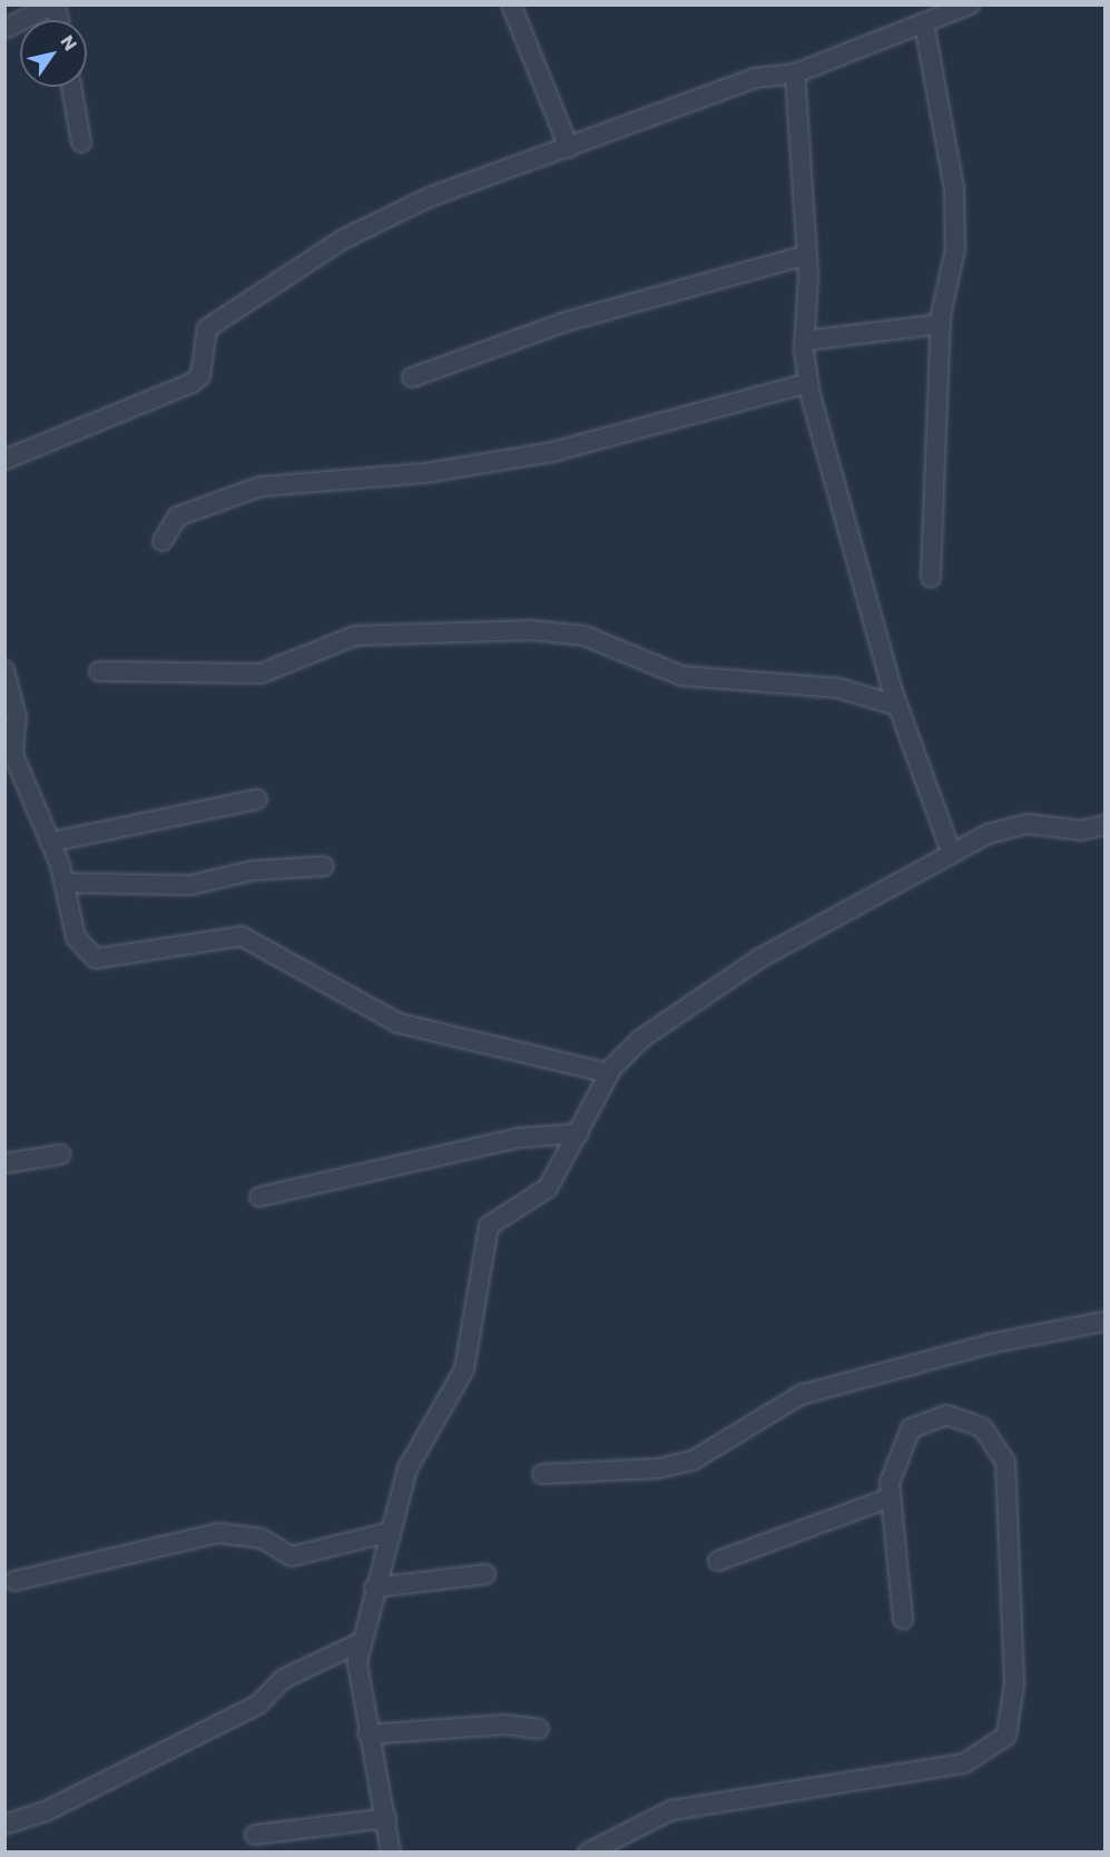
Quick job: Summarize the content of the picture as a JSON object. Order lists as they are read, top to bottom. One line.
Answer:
{"north":"top right"}
